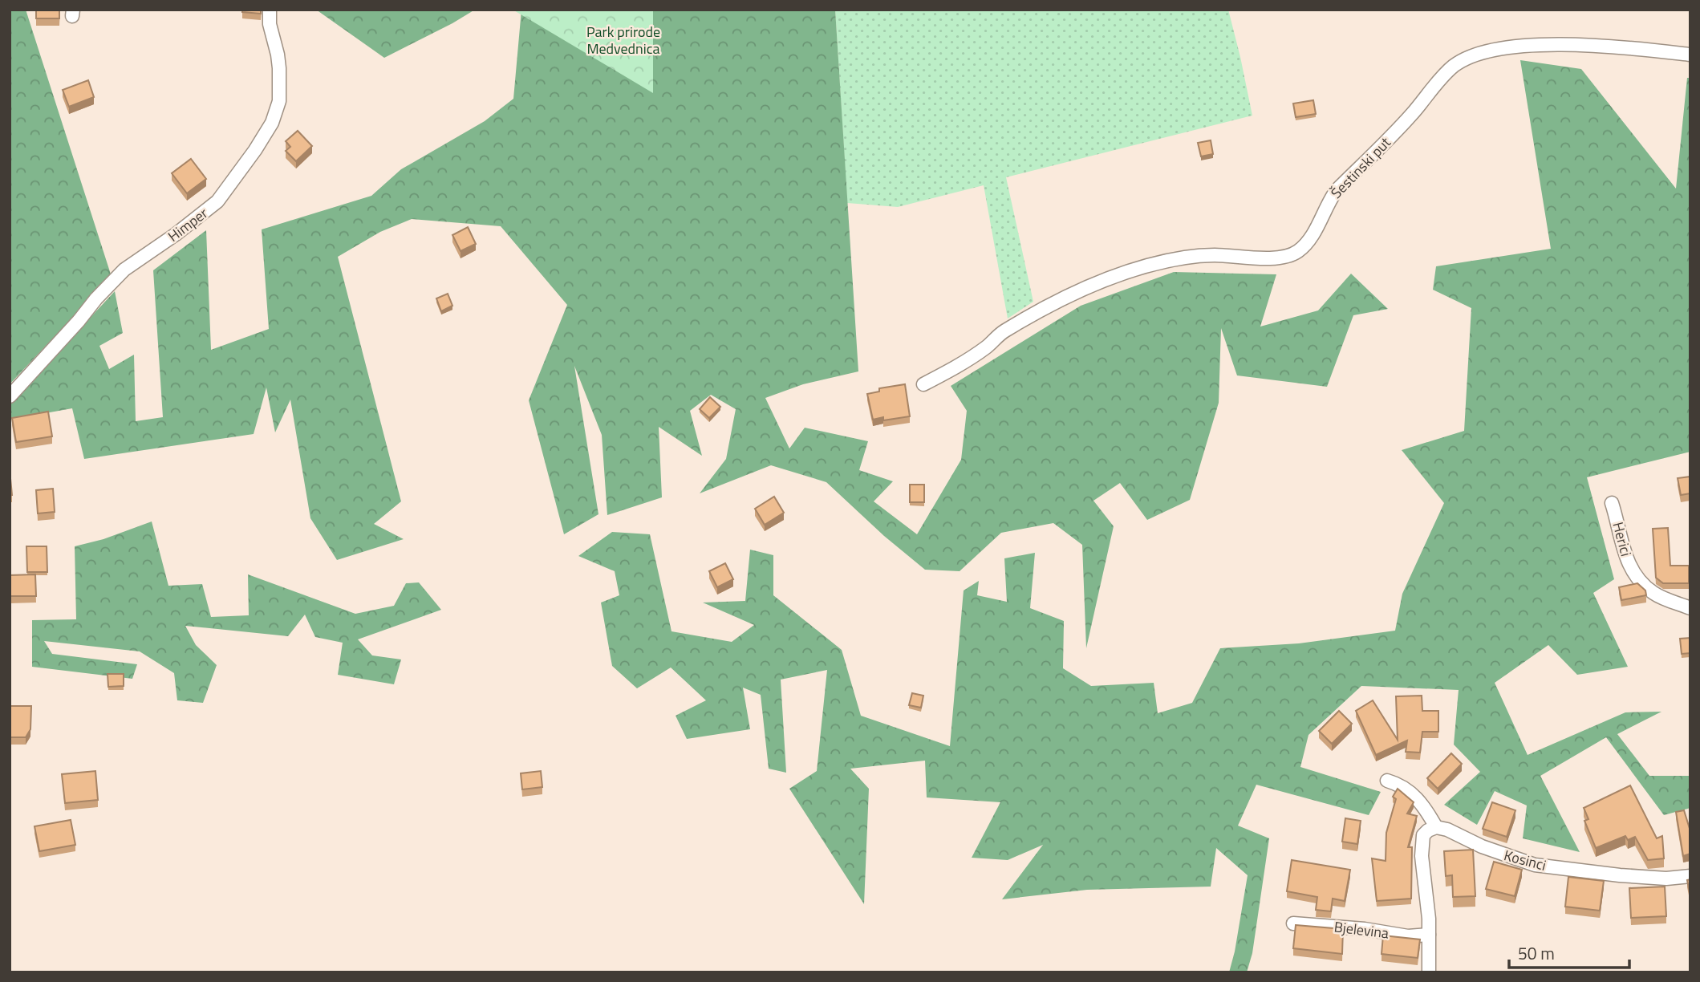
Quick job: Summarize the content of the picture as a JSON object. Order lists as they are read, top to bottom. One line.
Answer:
{"streets":{"street":["Šestinski put","Himper","Herici","Kosinci","Bjelevina"]},"parks":["Park prirode Medvednica"],"scale_bar":"50 m"}
